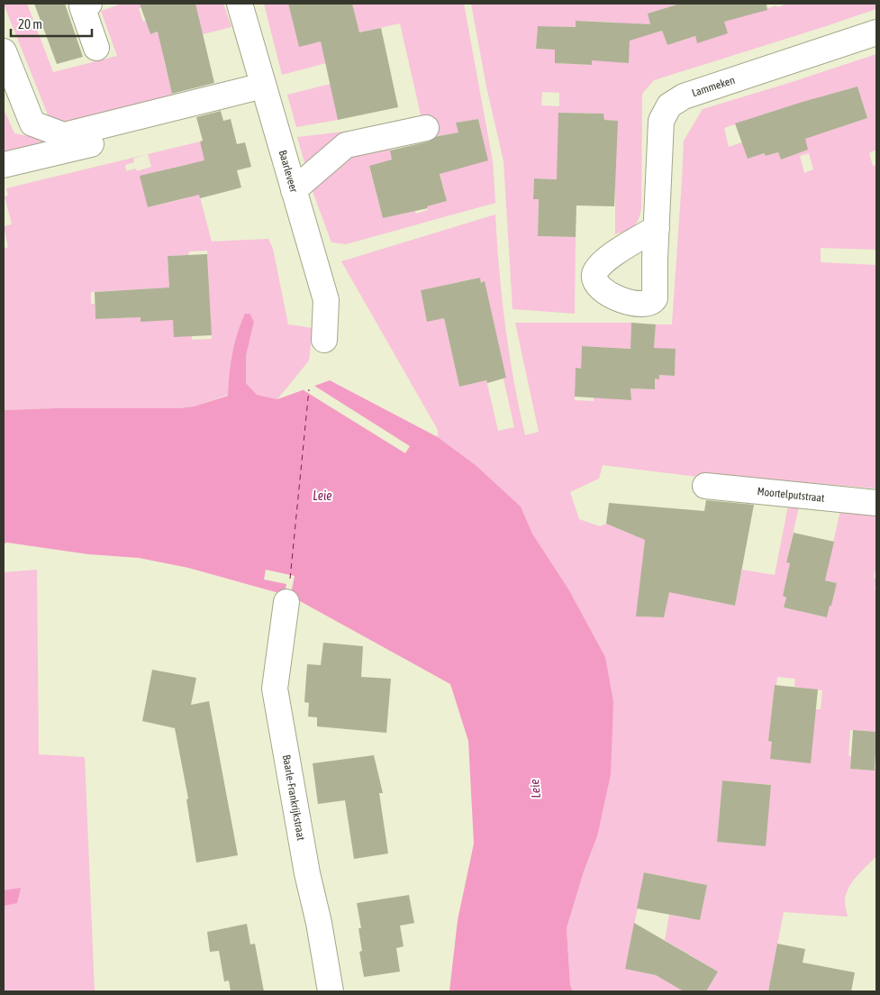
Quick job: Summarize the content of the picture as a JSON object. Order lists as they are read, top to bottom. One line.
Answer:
{"streets":{"street":["Lammeken","Baarleveer","Moortelputstraat","Baarle-Frankrijkstraat"]},"water":["Leie"],"scale_bar":"20 m"}
